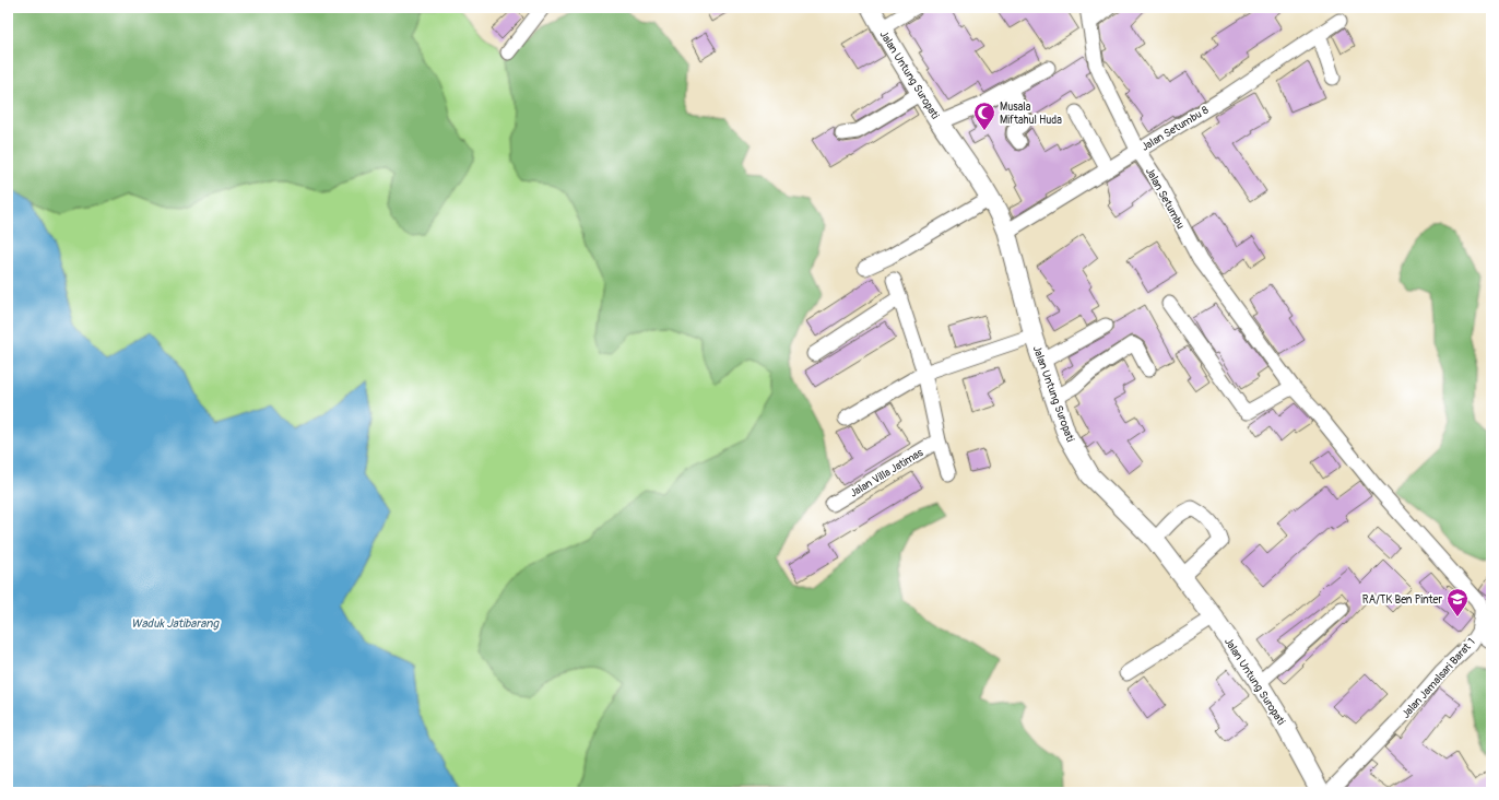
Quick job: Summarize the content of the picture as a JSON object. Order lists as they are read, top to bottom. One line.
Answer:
{"streets":{"main road":["Jalan Untung Suropati"],"street":["Jalan Setumbu 8","Jalan Setumbu","Jalan Villa Jatimas","Jalan Jamalsari Barat 1"]},"crossings":[["Jalan Untung Suropati","Jalan Setumbu 8"],["Jalan Setumbu 8","Jalan Setumbu"],["Jalan Setumbu","Jalan Jamalsari Barat 1"]],"water":["Waduk Jatibarang"],"places":{"mosque":["Musala Miftahul Huda"],"school or university":["RA/TK Ben Pinter"]}}
